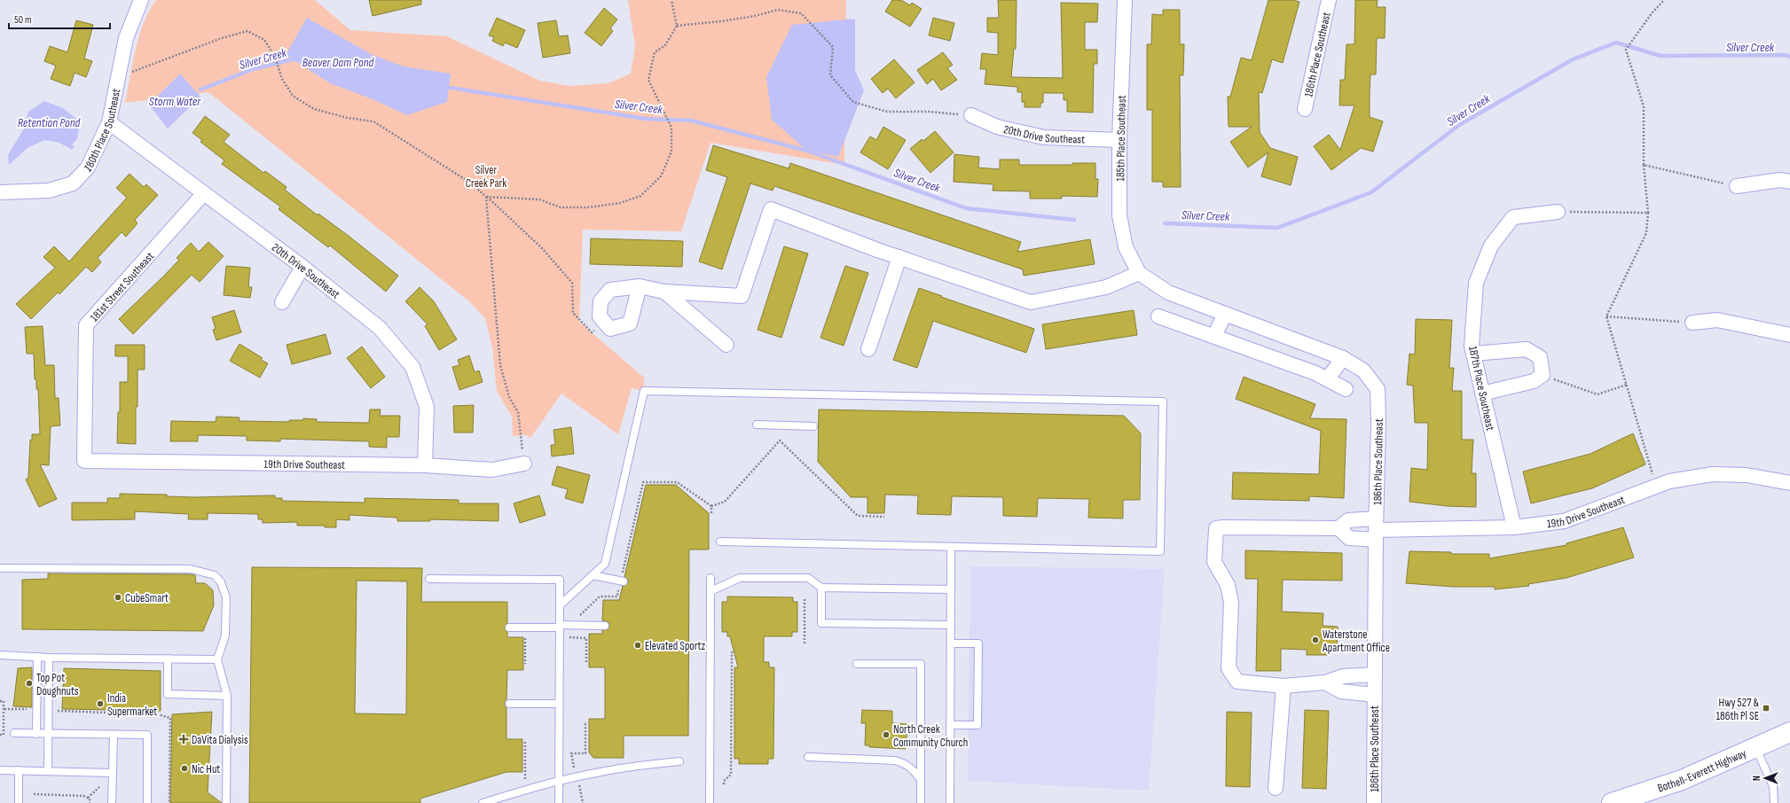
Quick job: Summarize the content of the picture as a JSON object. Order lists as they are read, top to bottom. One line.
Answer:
{"streets":{"main road":["Bothell-Everett Highway"],"street":["186th Place Southeast","180th Place Southeast","20th Drive Southeast","185th Place Southeast","181st Street Southeast","187th Place Southeast","19th Drive Southeast"]},"crossings":[["186th Place Southeast","185th Place Southeast"],["186th Place Southeast","19th Drive Southeast"],["180th Place Southeast","20th Drive Southeast"],["20th Drive Southeast","185th Place Southeast"],["20th Drive Southeast","181st Street Southeast"],["20th Drive Southeast","19th Drive Southeast"],["181st Street Southeast","19th Drive Southeast"],["187th Place Southeast","19th Drive Southeast"]],"water":["Silver Creek","Beaver Dam Pond","Storm Water","Retention Pond"],"parks":["Silver Creek Park"],"places":{"other":["CubeSmart","Waterstone Apartment Office","Elevated Sportz","Top Pot Doughnuts","India Supermarket","North Creek Community Church","Nic Hut"],"transit":["Hwy 527 & 186th Pl SE"],"health":["DaVita Dialysis"]},"scale_bar":"50 m","north":"left"}
